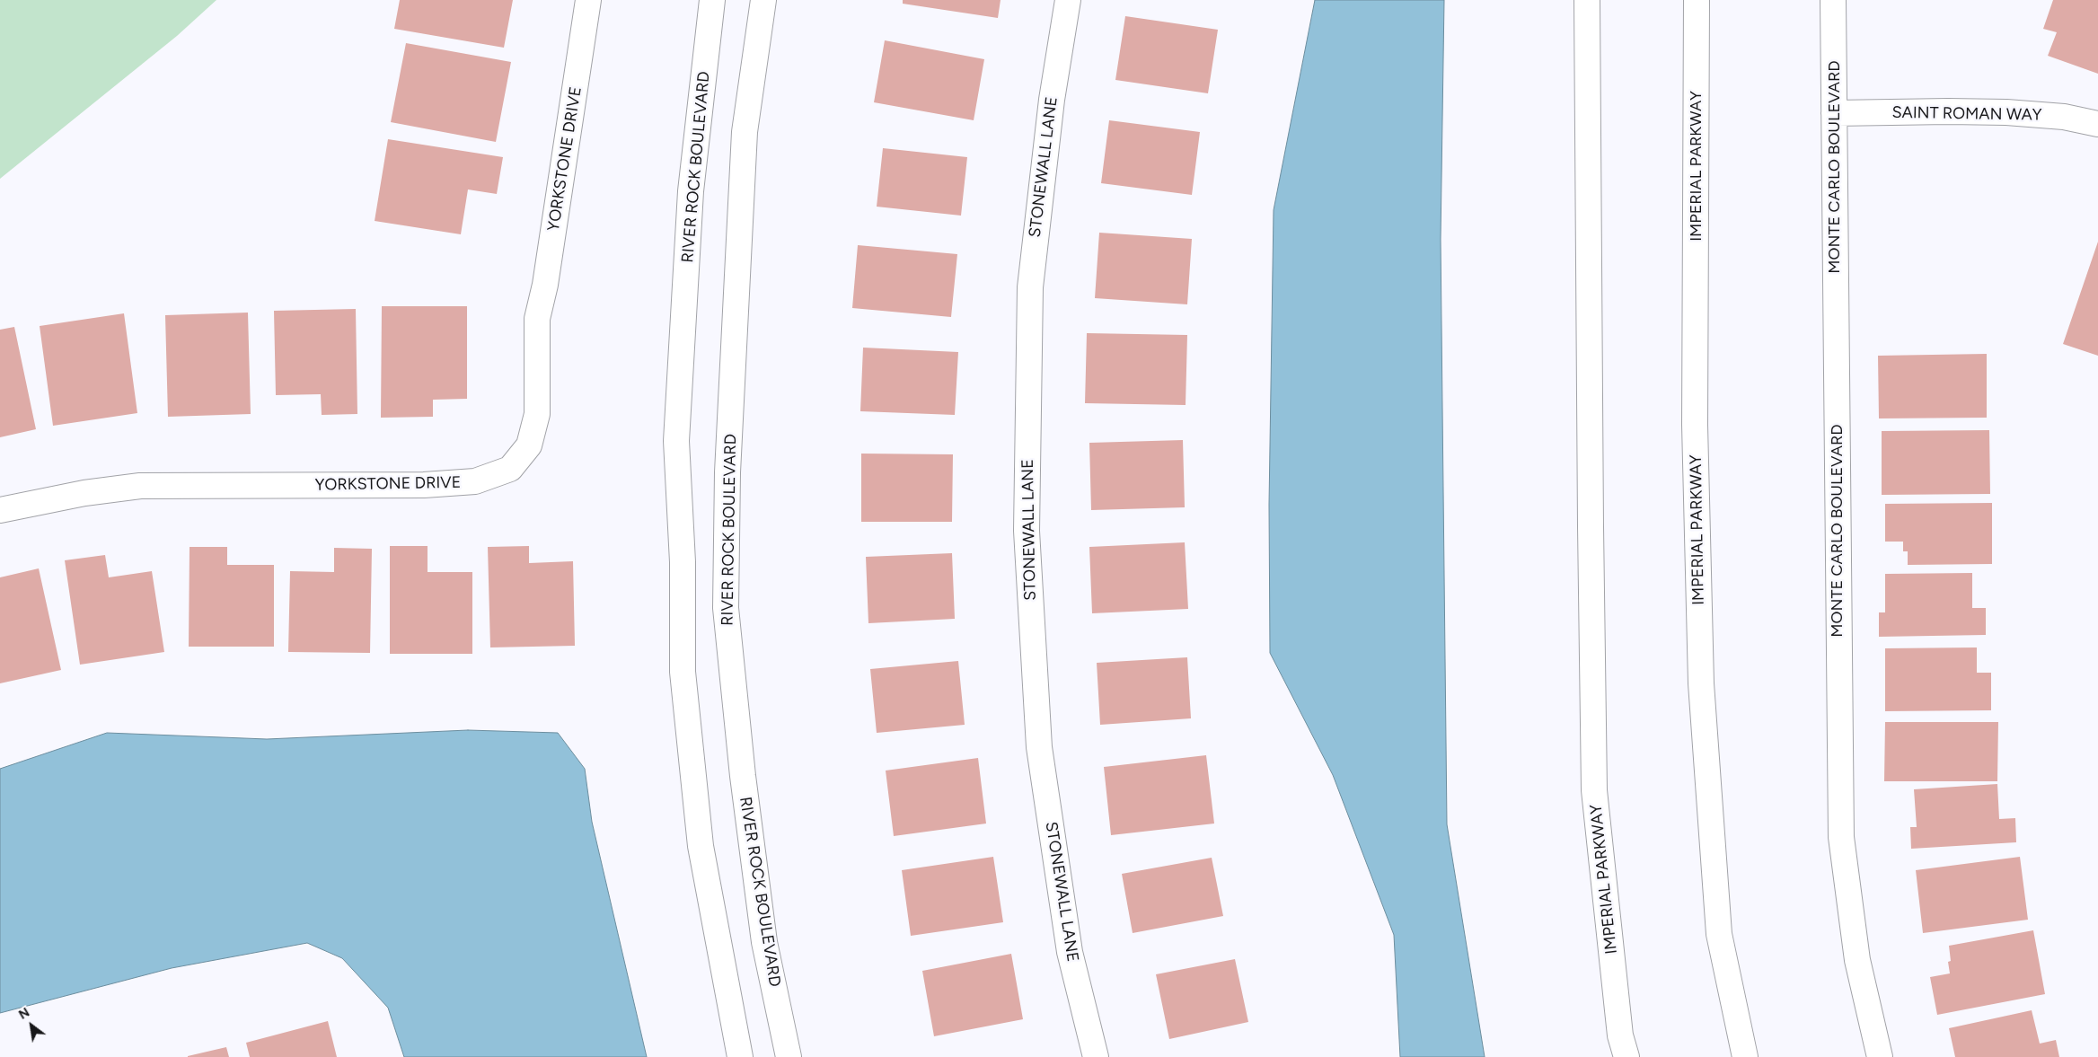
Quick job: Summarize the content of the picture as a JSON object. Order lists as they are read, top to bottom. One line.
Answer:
{"streets":{"street":["SAINT ROMAN WAY","YORKSTONE DRIVE","IMPERIAL PARKWAY","RIVER ROCK BOULEVARD","STONEWALL LANE","MONTE CARLO BOULEVARD"]},"crossings":[["SAINT ROMAN WAY","MONTE CARLO BOULEVARD"]],"north":"top left"}
